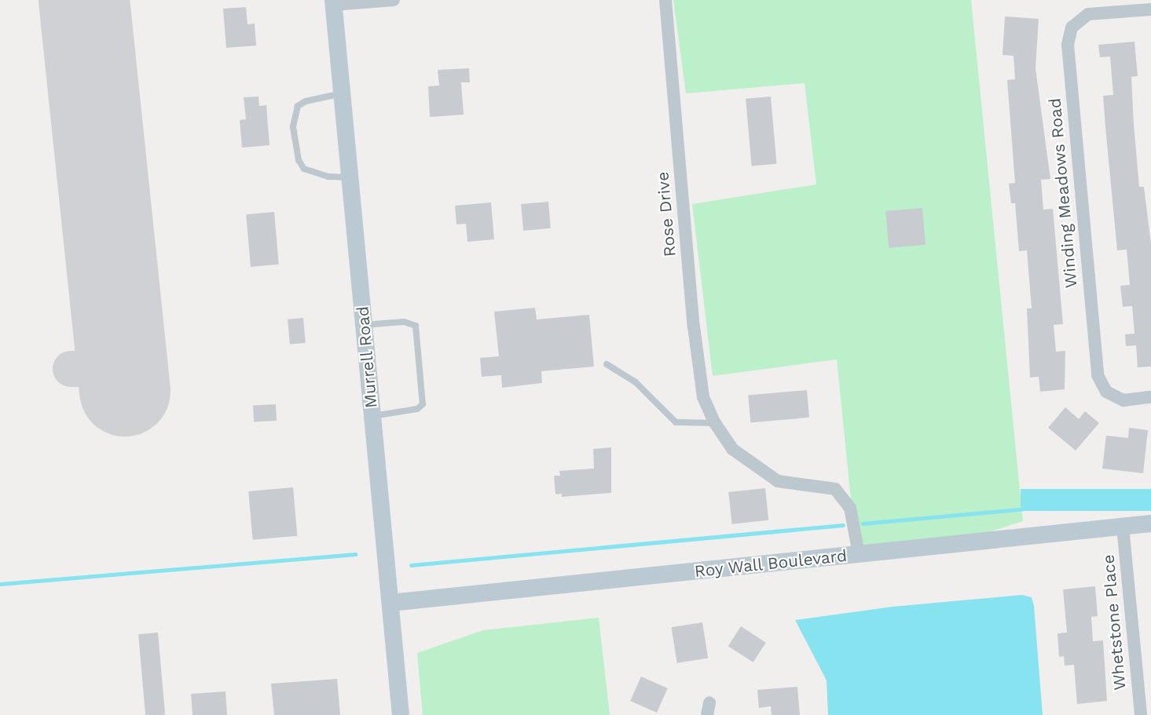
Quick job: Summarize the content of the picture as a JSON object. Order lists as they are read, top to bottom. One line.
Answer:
{"streets":{"street":["Winding Meadows Road","Rose Drive","Murrell Road","Roy Wall Boulevard","Whetstone Place"]},"crossings":[["Rose Drive","Roy Wall Boulevard"],["Murrell Road","Roy Wall Boulevard"],["Roy Wall Boulevard","Whetstone Place"]]}
